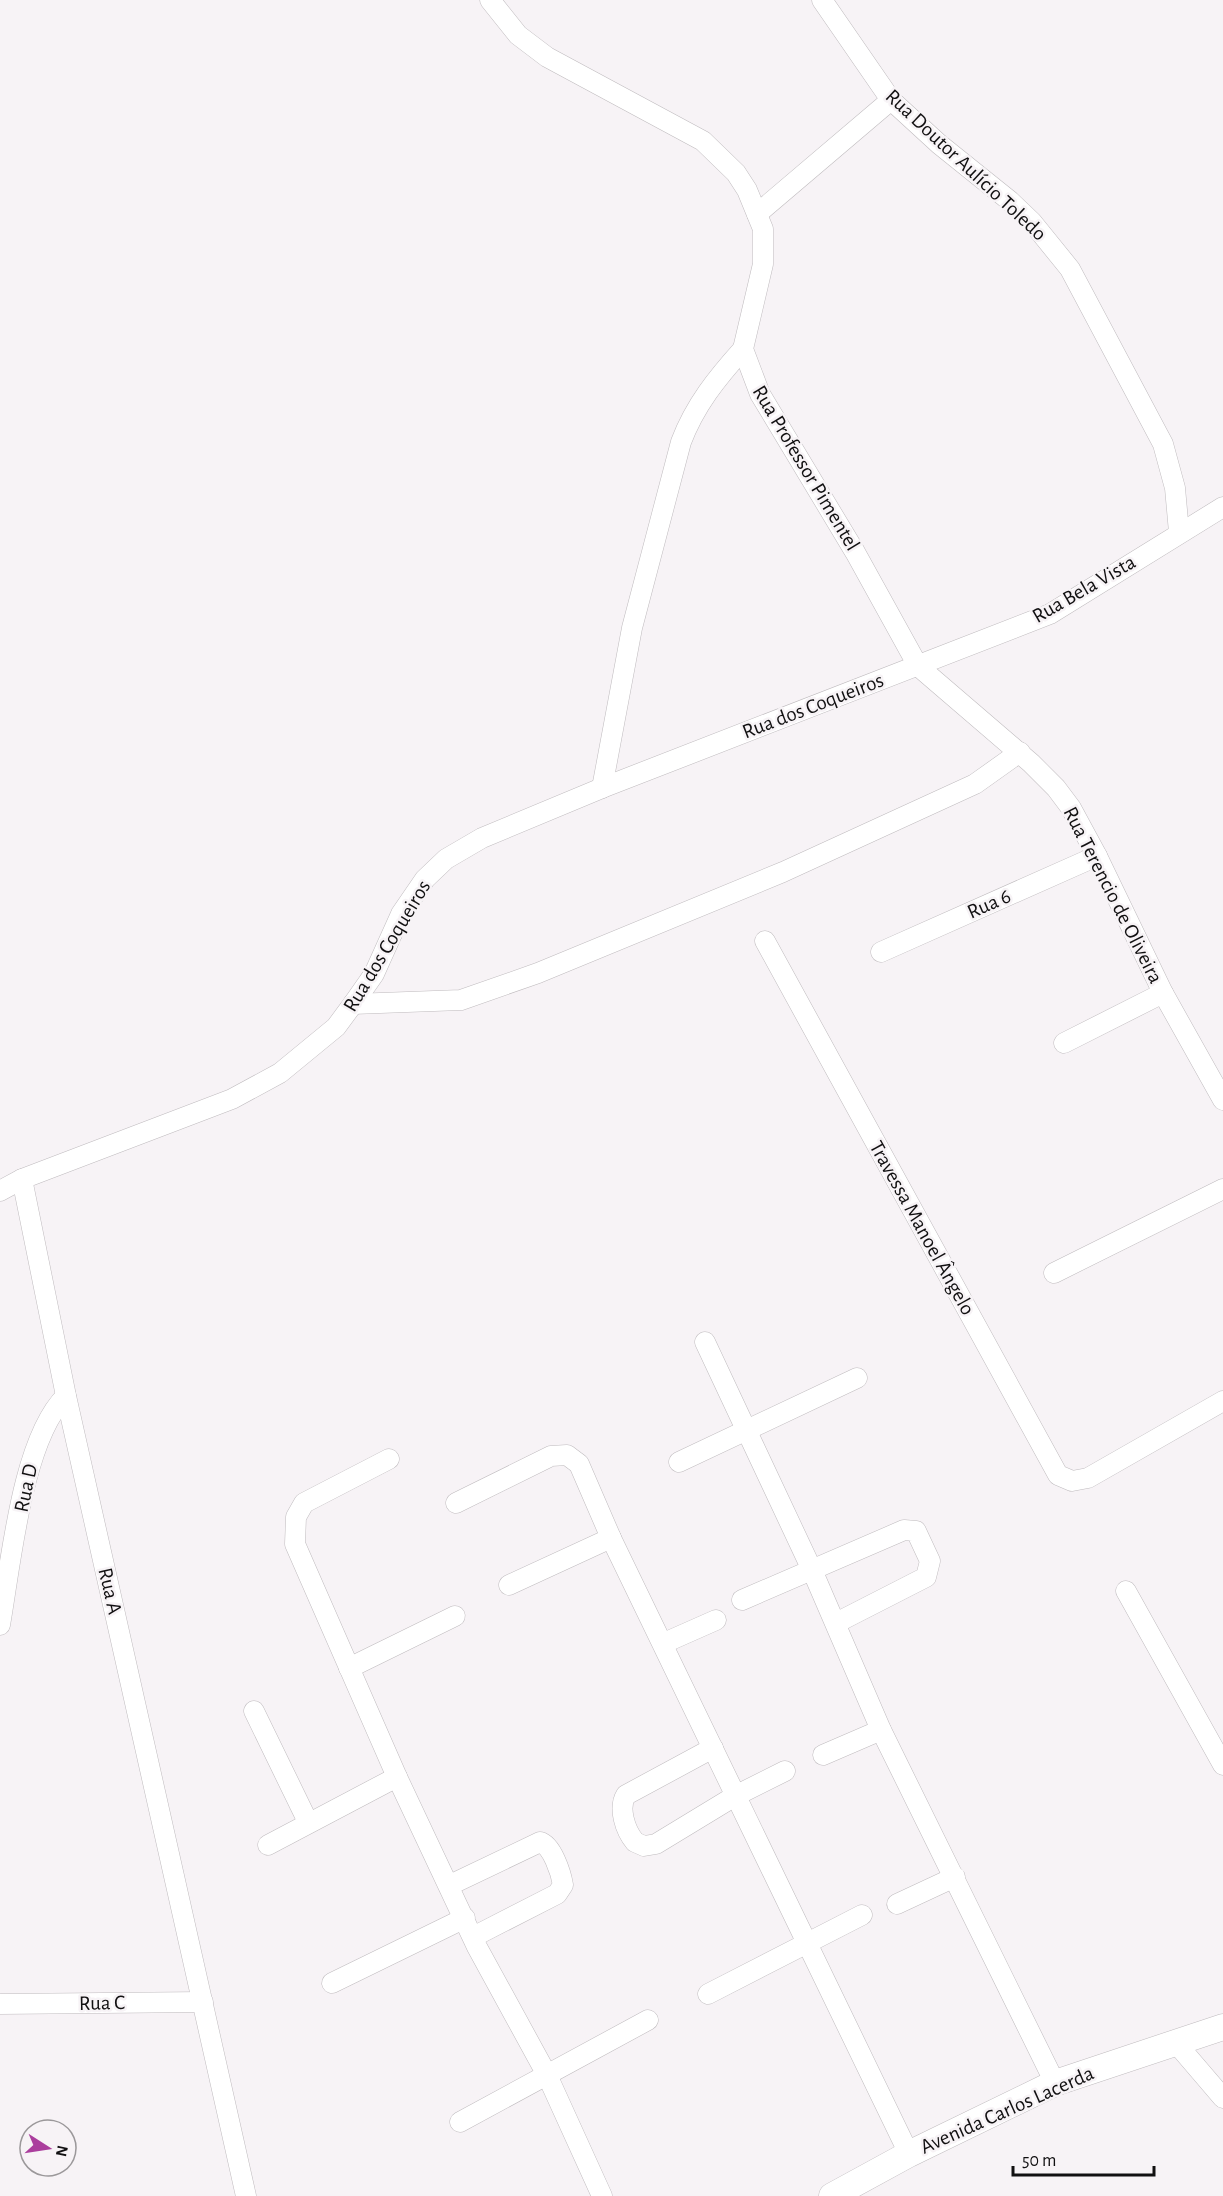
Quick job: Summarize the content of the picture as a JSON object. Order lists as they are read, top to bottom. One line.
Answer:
{"streets":{"street":["Rua Doutor Aulício Toledo","Rua Professor Pimentel","Rua Bela Vista","Rua dos Coqueiros","Rua Terencio de Oliveira","Rua 6","Travessa Manoel Ângelo","Rua D","Rua A","Rua C","Avenida Carlos Lacerda"]},"crossings":[["Rua Doutor Aulício Toledo","Rua Bela Vista"],["Rua Professor Pimentel","Rua Bela Vista"],["Rua Professor Pimentel","Rua dos Coqueiros"],["Rua Professor Pimentel","Rua Terencio de Oliveira"],["Rua Bela Vista","Rua dos Coqueiros"],["Rua Bela Vista","Rua Terencio de Oliveira"],["Rua dos Coqueiros","Rua Terencio de Oliveira"],["Rua dos Coqueiros","Rua A"],["Rua Terencio de Oliveira","Rua 6"],["Rua D","Rua A"],["Rua A","Rua C"]],"scale_bar":"50 m","north":"right"}
